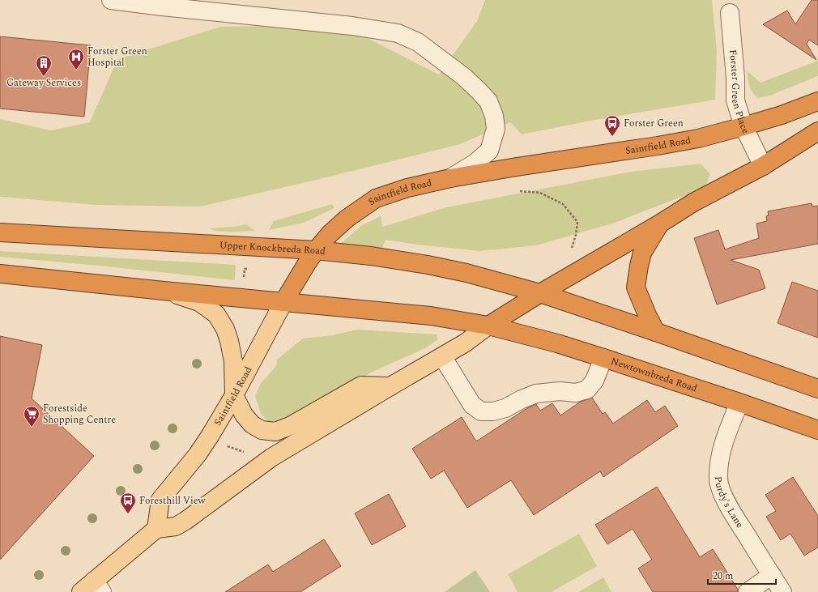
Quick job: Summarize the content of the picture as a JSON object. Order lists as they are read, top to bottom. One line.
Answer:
{"streets":{"highway":["Saintfield Road","Upper Knockbreda Road","Newtownbreda Road"],"street":["Forster Green Place","Purdy's Lane"]},"crossings":[["Forster Green Place","Saintfield Road"],["Saintfield Road","Upper Knockbreda Road"],["Newtownbreda Road","Purdy's Lane"]],"places":{"hospital":["Forster Green Hospital"],"building":["Gateway Services"],"bus stop":["Forster Green","Foresthill View"],"supermarket":["Forestside Shopping Centre"]},"scale_bar":"20 m"}
